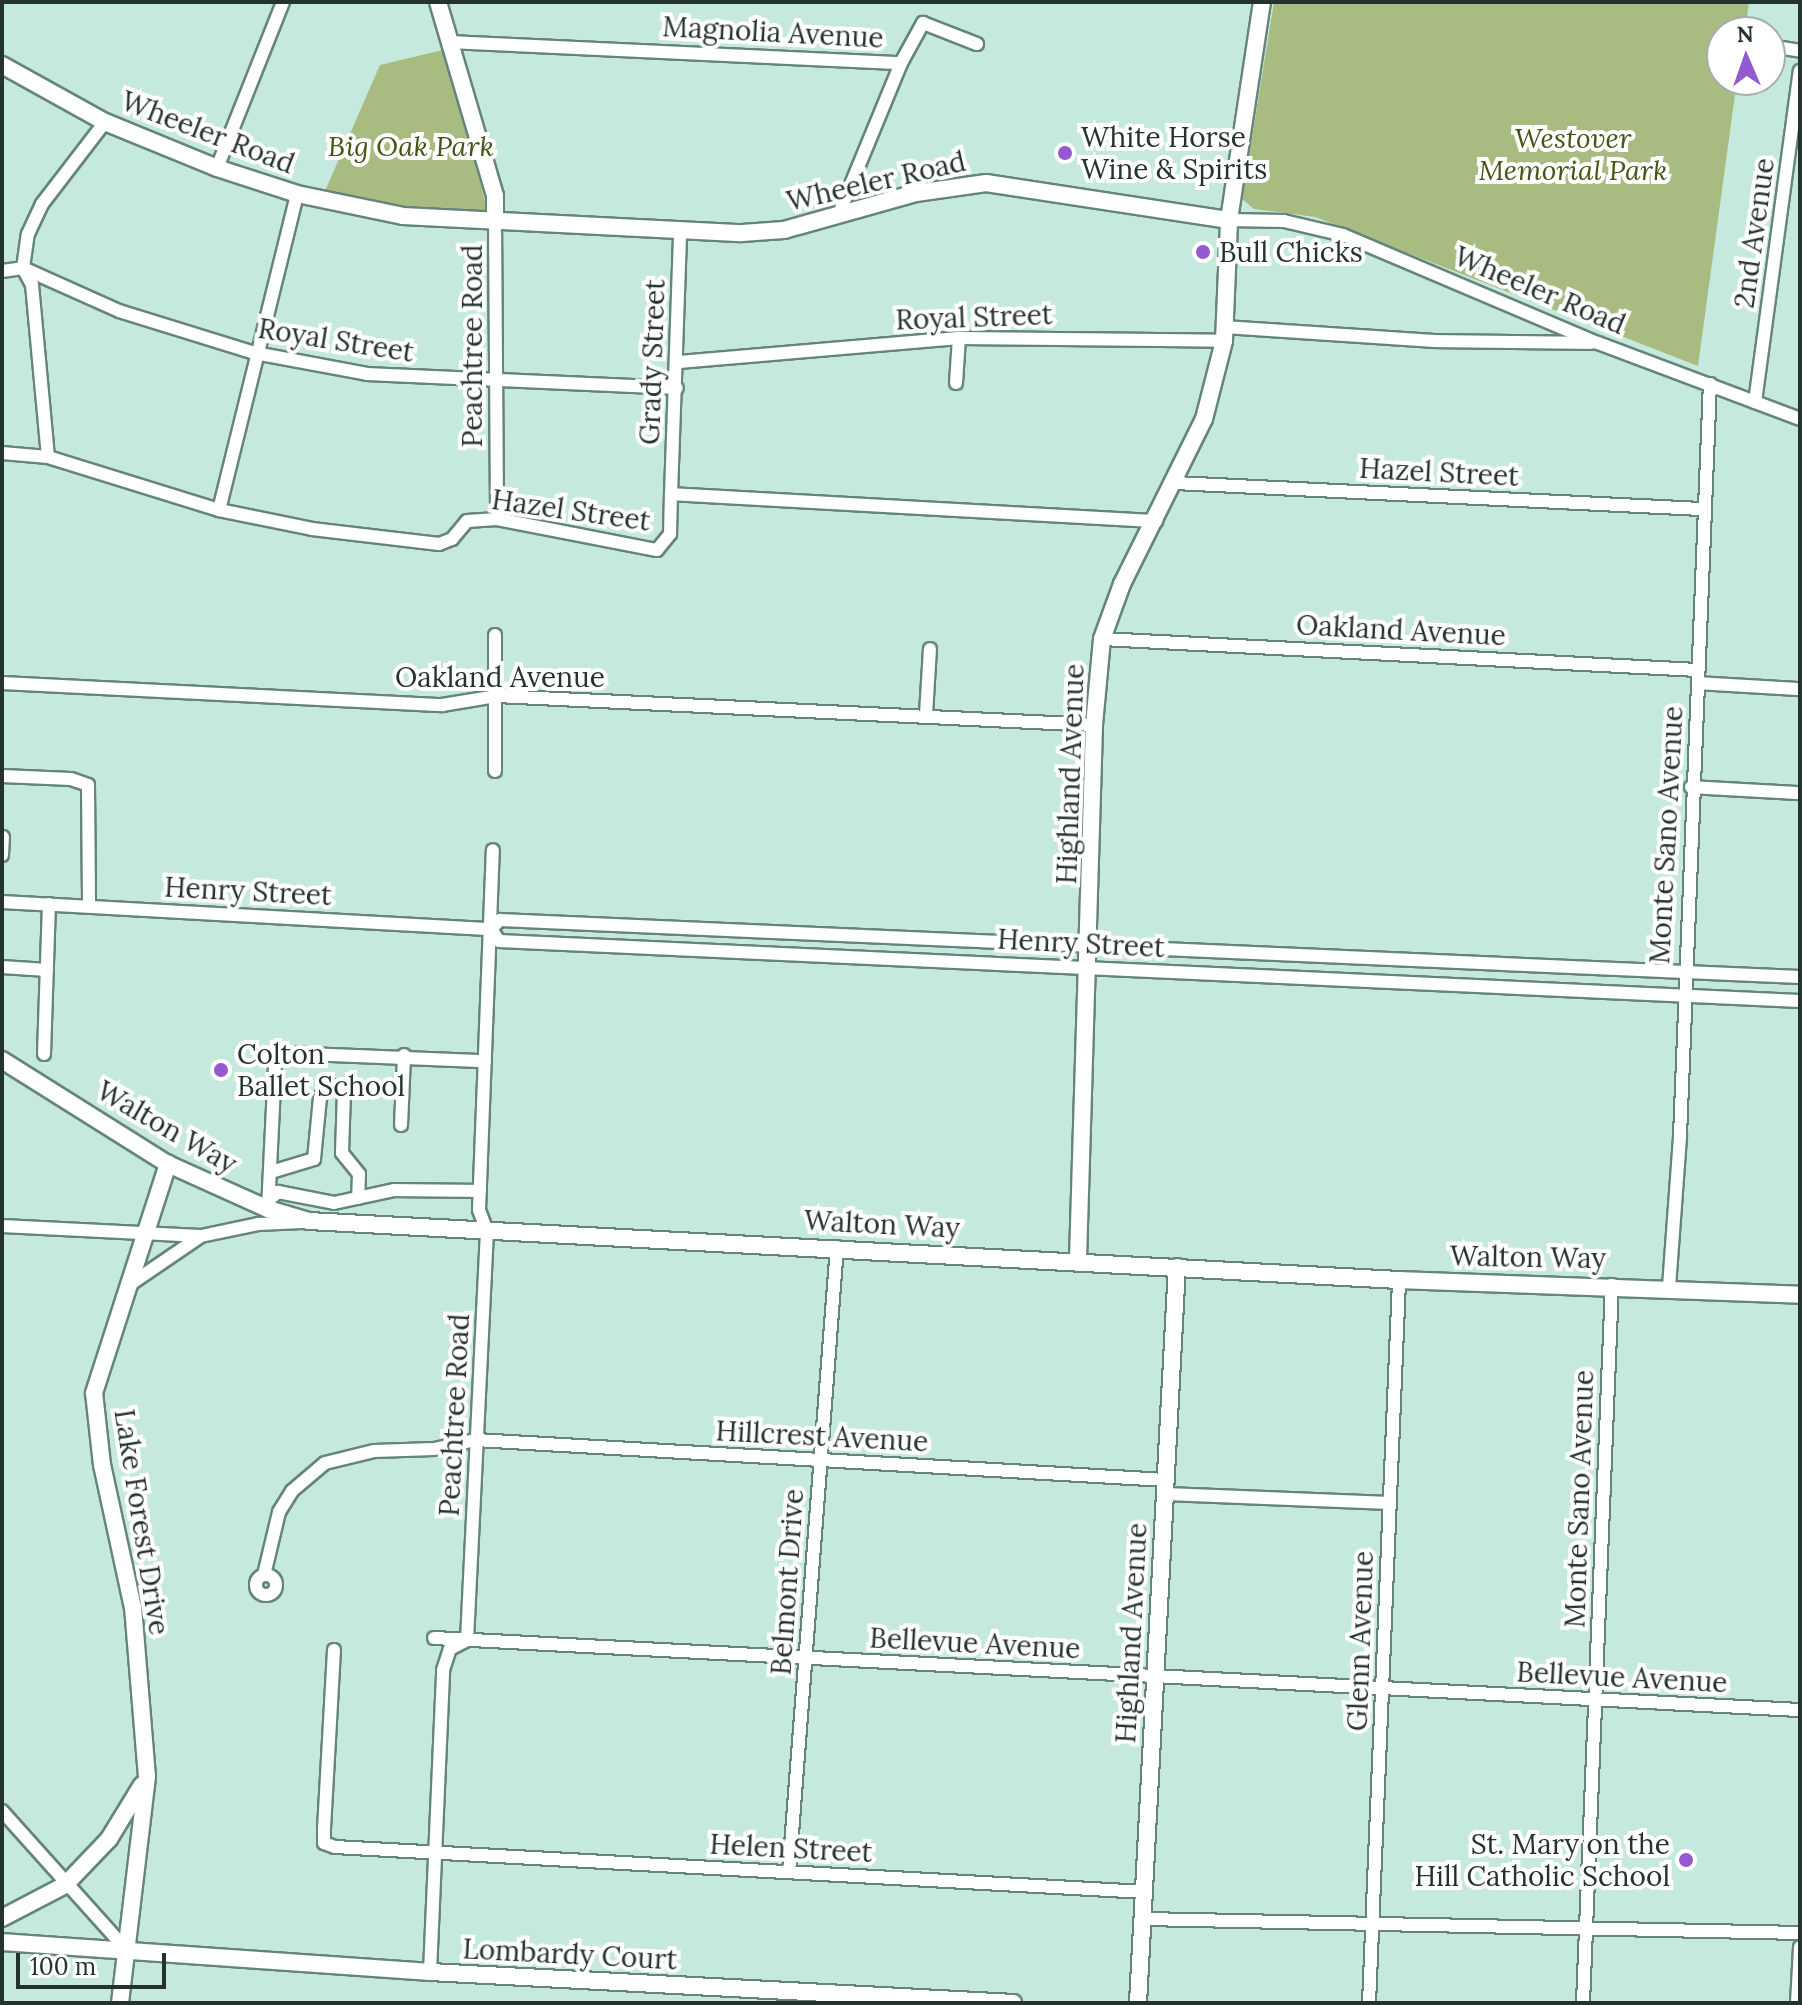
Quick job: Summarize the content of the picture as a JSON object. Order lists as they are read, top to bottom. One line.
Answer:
{"streets":{"main road":["Wheeler Road","Highland Avenue","Walton Way","Lake Forest Drive","Lombardy Court"],"street":["Magnolia Avenue","2nd Avenue","Royal Street","Peachtree Road","Grady Street","Hazel Street","Oakland Avenue","Monte Sano Avenue","Henry Street","Hillcrest Avenue","Belmont Drive","Glenn Avenue","Bellevue Avenue","Helen Street"]},"crossings":[["Wheeler Road","2nd Avenue"],["Wheeler Road","Royal Street"],["Wheeler Road","Peachtree Road"],["Wheeler Road","Grady Street"],["Wheeler Road","Highland Avenue"],["Wheeler Road","Monte Sano Avenue"],["Royal Street","Peachtree Road"],["Royal Street","Grady Street"],["Royal Street","Highland Avenue"],["Peachtree Road","Hazel Street"],["Peachtree Road","Henry Street"],["Peachtree Road","Walton Way"],["Peachtree Road","Hillcrest Avenue"],["Peachtree Road","Bellevue Avenue"],["Grady Street","Hazel Street"],["Hazel Street","Highland Avenue"],["Hazel Street","Monte Sano Avenue"],["Oakland Avenue","Highland Avenue"],["Oakland Avenue","Monte Sano Avenue"],["Highland Avenue","Henry Street"],["Highland Avenue","Walton Way"],["Highland Avenue","Hillcrest Avenue"],["Highland Avenue","Bellevue Avenue"],["Highland Avenue","Helen Street"],["Monte Sano Avenue","Henry Street"],["Monte Sano Avenue","Walton Way"],["Monte Sano Avenue","Bellevue Avenue"],["Walton Way","Lake Forest Drive"],["Walton Way","Belmont Drive"],["Walton Way","Glenn Avenue"],["Hillcrest Avenue","Belmont Drive"],["Hillcrest Avenue","Glenn Avenue"],["Lake Forest Drive","Lombardy Court"],["Belmont Drive","Bellevue Avenue"],["Belmont Drive","Helen Street"],["Glenn Avenue","Bellevue Avenue"]],"parks":["Westover Memorial Park","Big Oak Park"],"places":["White Horse Wine & Spirits","Bull Chicks","Colton Ballet School","St. Mary on the Hill Catholic School"],"scale_bar":"100 m","north":"top"}
